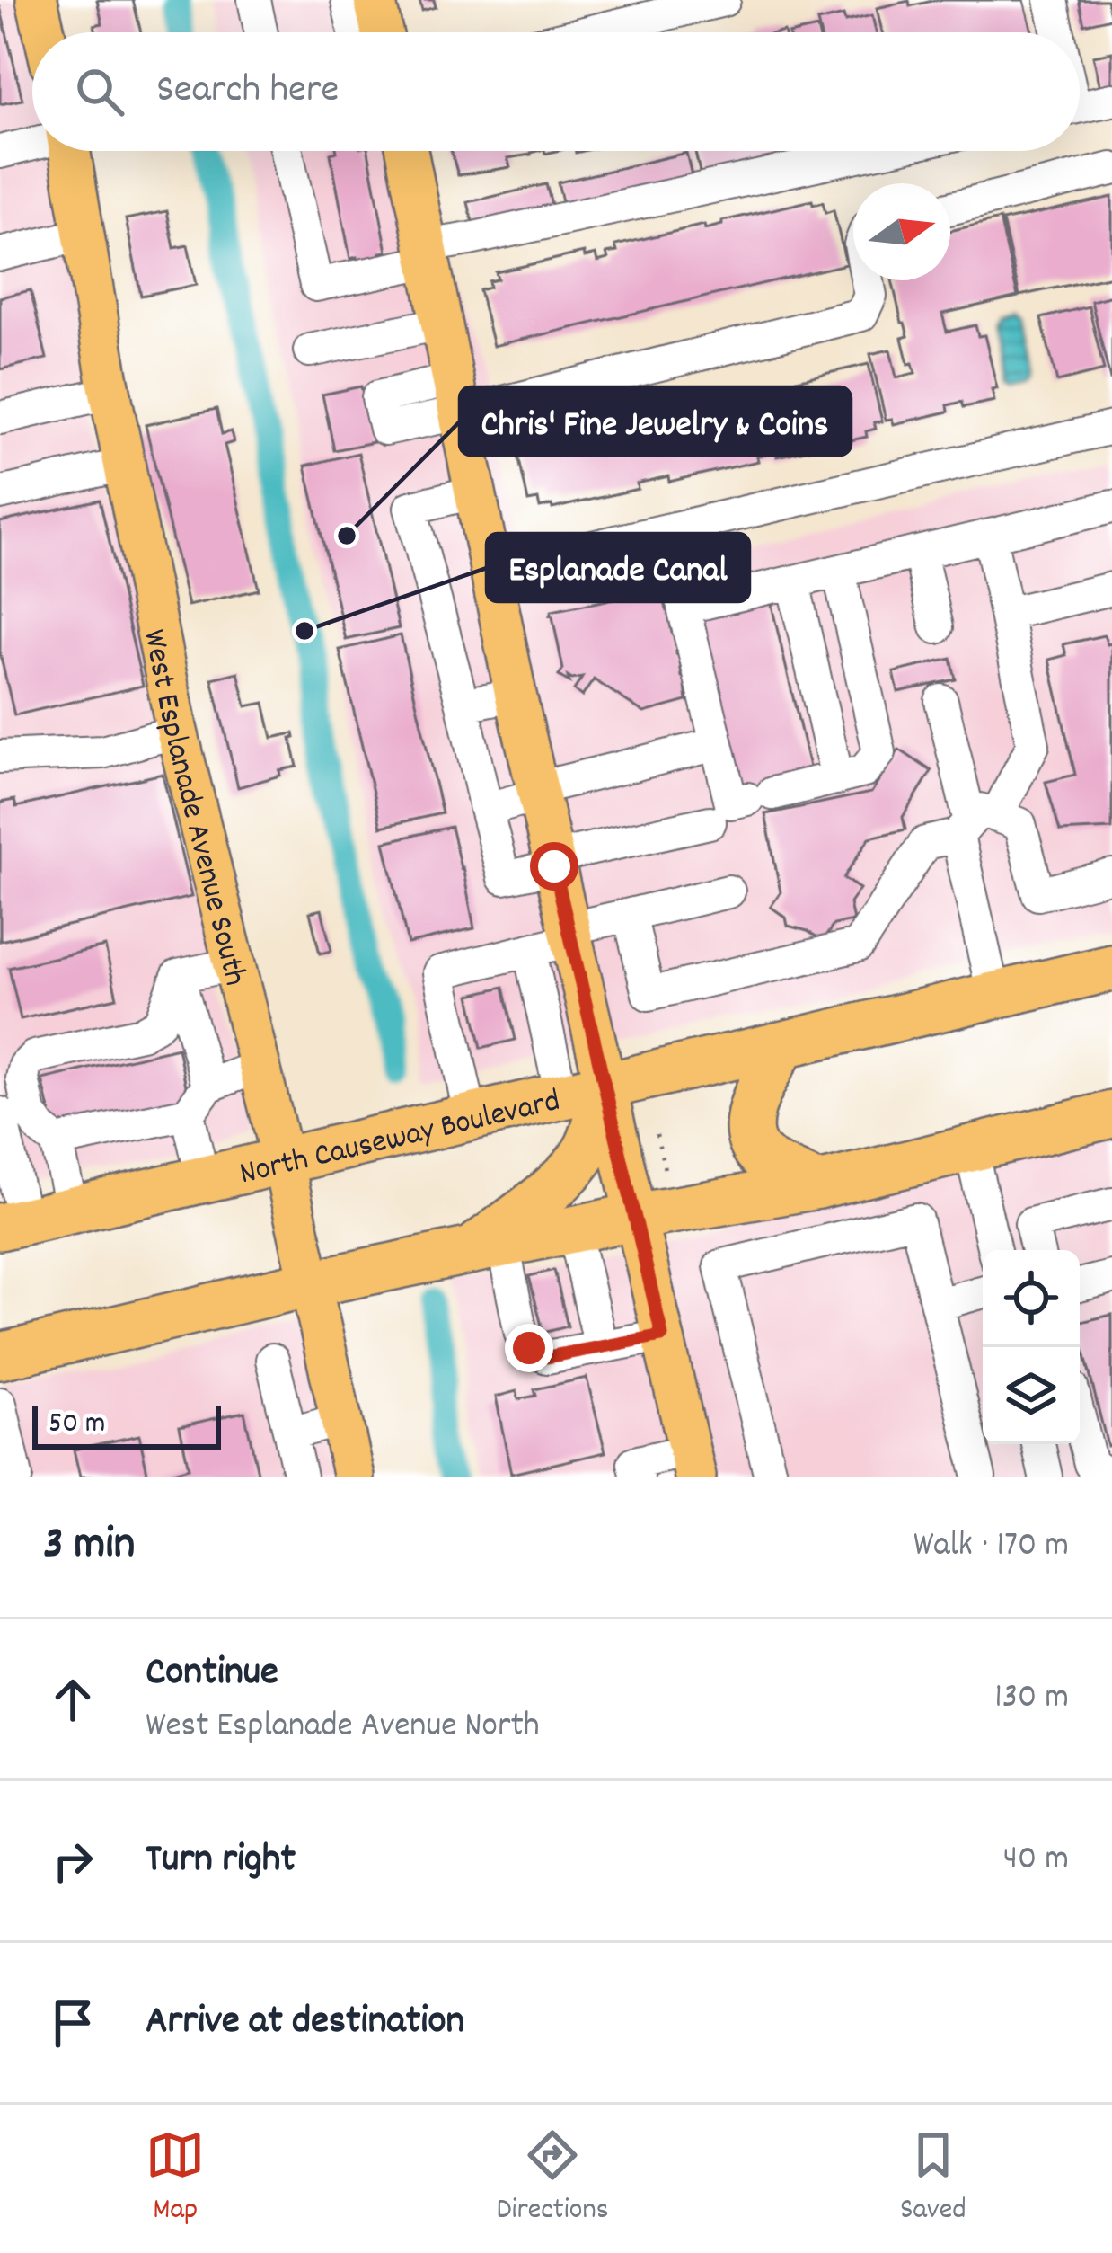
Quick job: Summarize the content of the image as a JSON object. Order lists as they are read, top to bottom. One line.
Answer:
{"streets":{"highway":["North Causeway Boulevard"],"main road":["West Esplanade Avenue South"]},"crossings":[["West Esplanade Avenue South","North Causeway Boulevard"]],"places":["Chris' Fine Jewelry & Coins","Esplanade Canal"],"scale_bar":"50 m","north":"right","page":{"search":"Search here","scale":"50 m","heading":["3 min","Walk · 170 m"],"list":[["Continue","West Esplanade Avenue North","130 m"],["Turn right","40 m"],"Arrive at destination"],"nav":["Map","Directions","Saved"]}}
